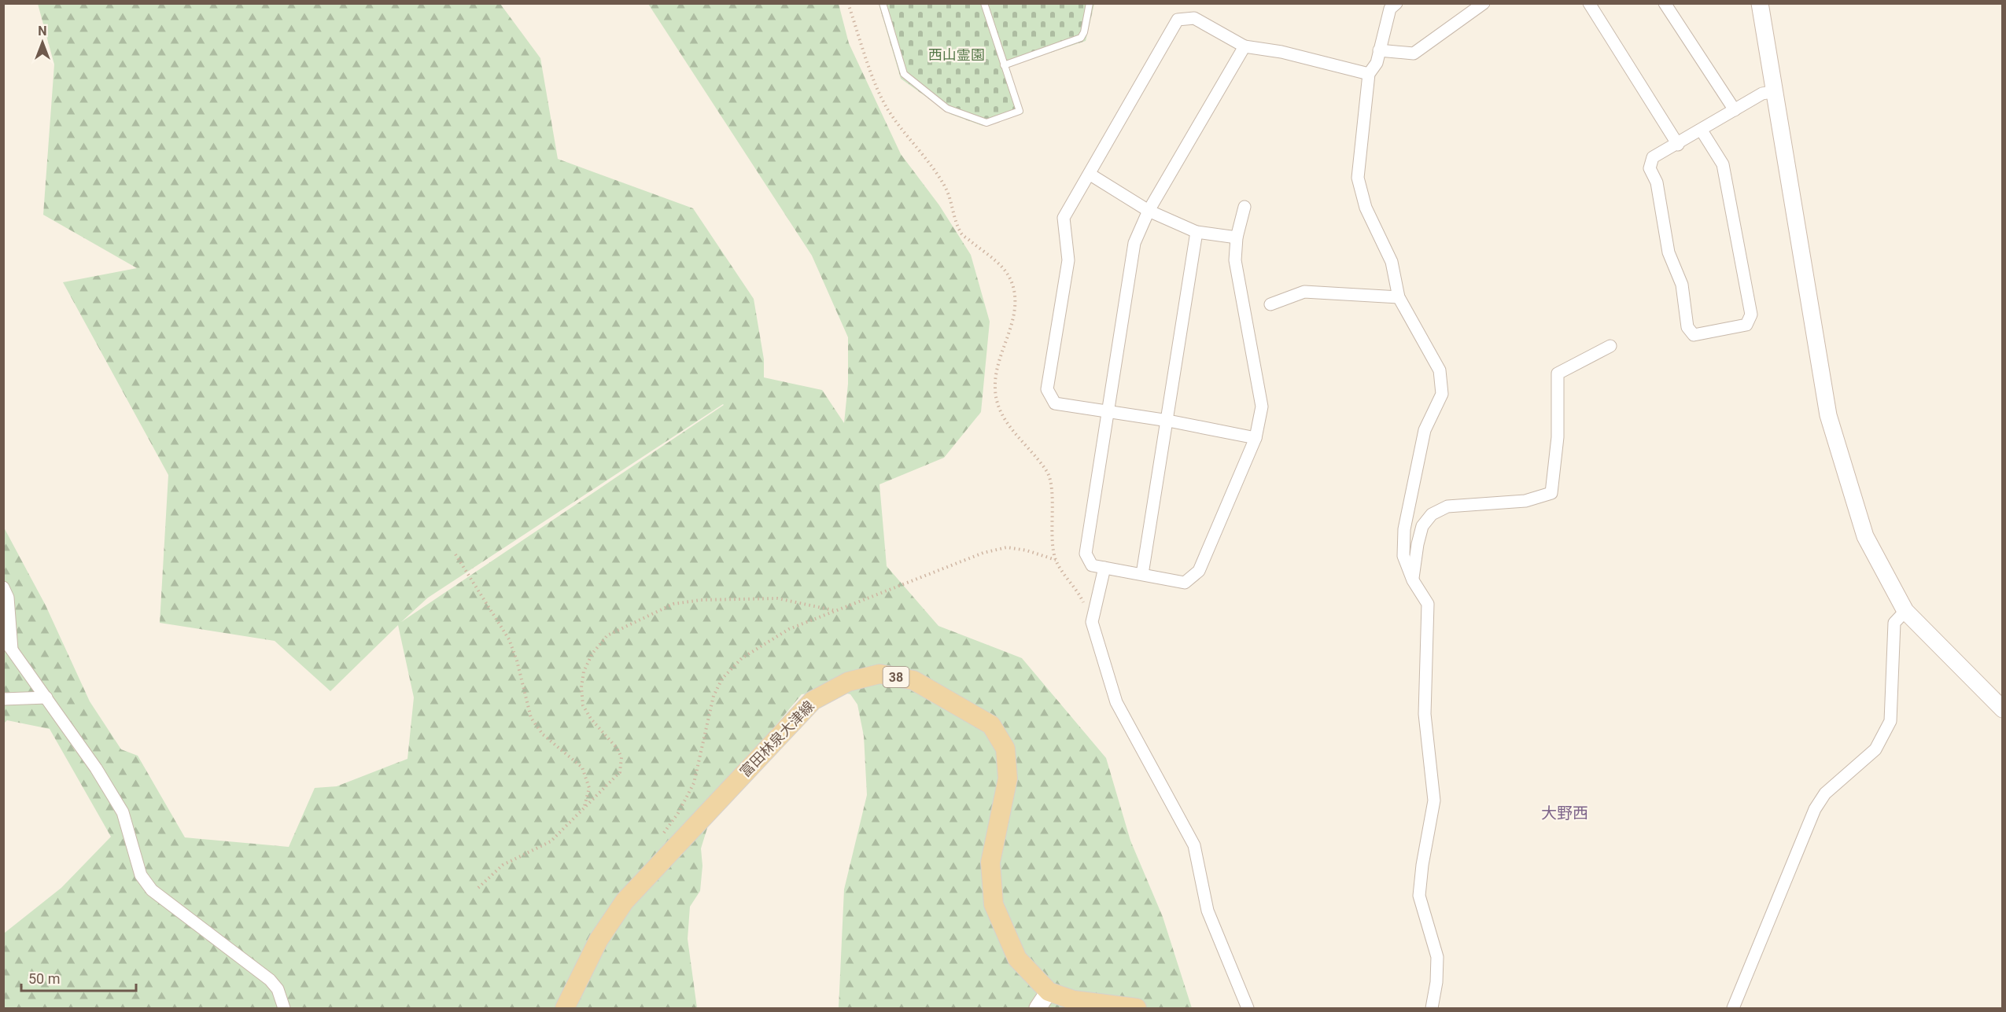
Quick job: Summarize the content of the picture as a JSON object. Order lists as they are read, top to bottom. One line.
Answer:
{"streets":{"main road":["38","富田林泉大津線"]},"districts":["大野西"],"parks":["西山霊園"],"scale_bar":"50 m","north":"top"}
